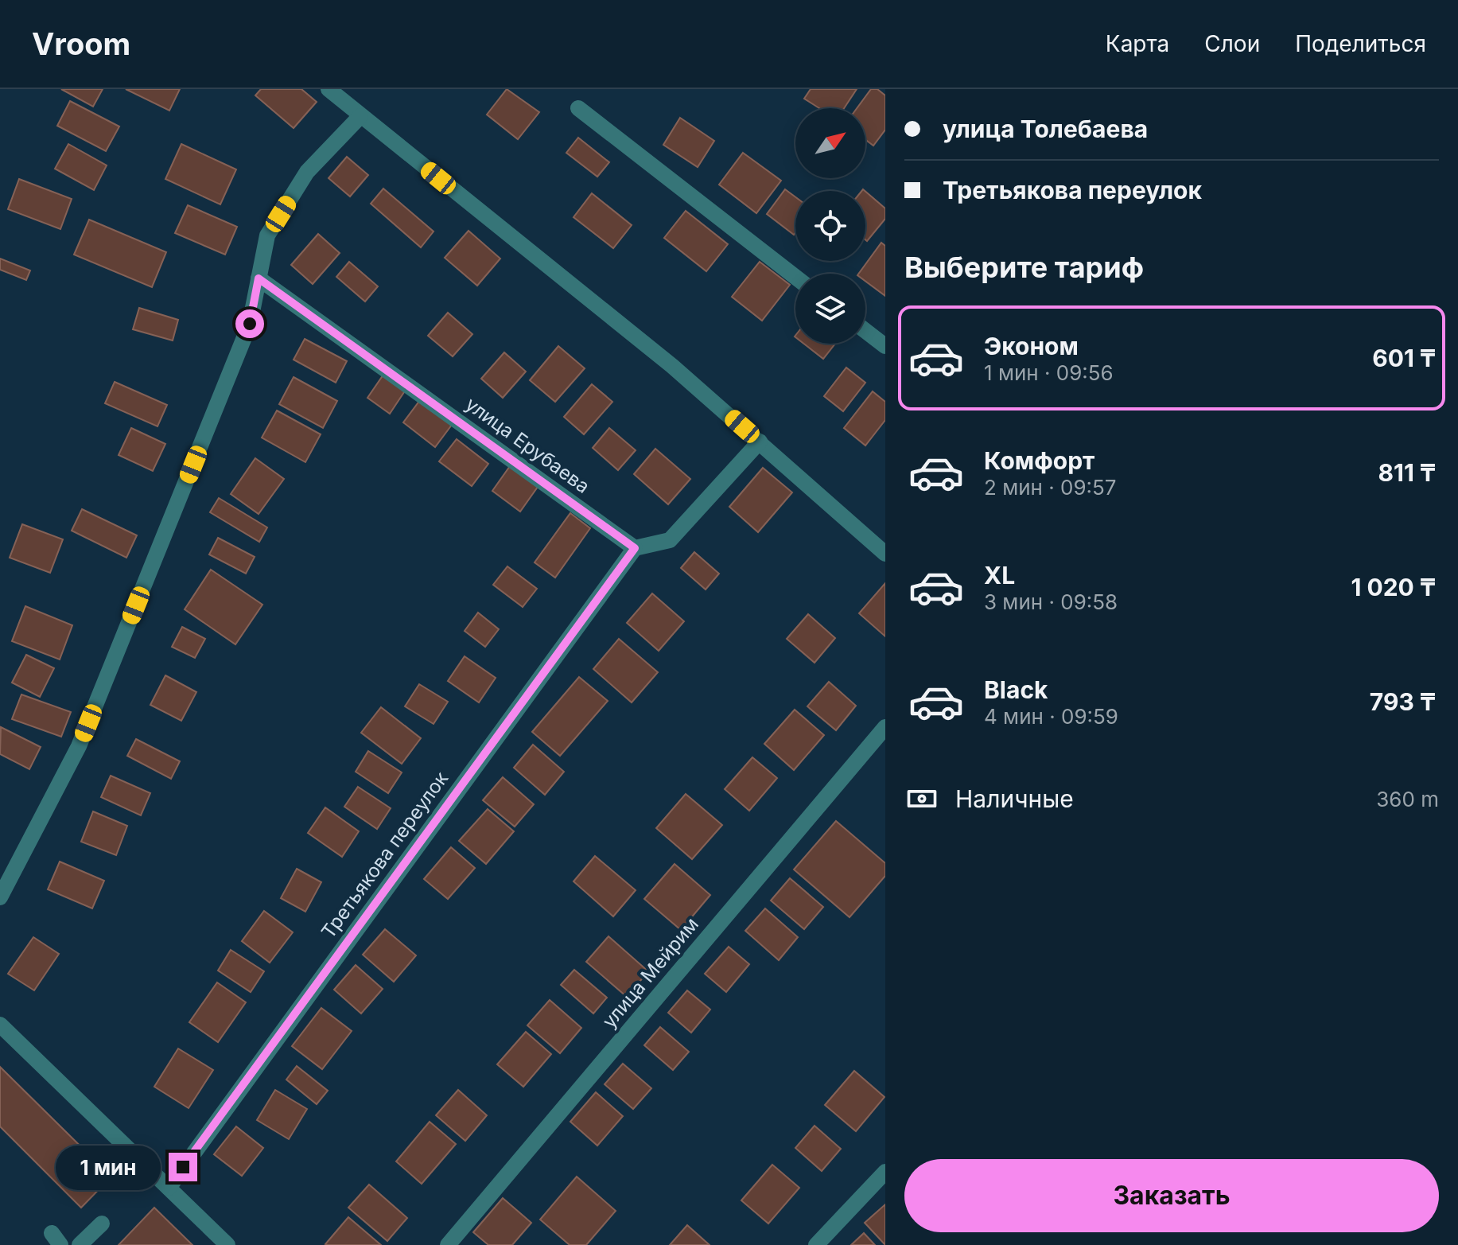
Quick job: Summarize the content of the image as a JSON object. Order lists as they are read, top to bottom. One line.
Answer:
{"streets":{"street":["улица Ерубаева","Третьякова переулок","улица Мейрим"]},"crossings":[["улица Ерубаева","Третьякова переулок"]],"north":"top right","page":{"header":"Vroom","nav":["Карта","Слои","Поделиться"],"banner":["улица Толебаева","Третьякова переулок"],"heading":"Выберите тариф","list":[{"name":"Эконом","note":"1 мин · 09:56","value":"601 ₸"},{"name":"Комфорт","note":"2 мин · 09:57","value":"811 ₸"},{"name":"XL","note":"3 мин · 09:58","value":"1 020 ₸"},{"name":"Black","note":"4 мин · 09:59","value":"793 ₸"}],"pay":["Наличные","360 m"],"bubble":"1 мин","buttons":"Заказать"}}
